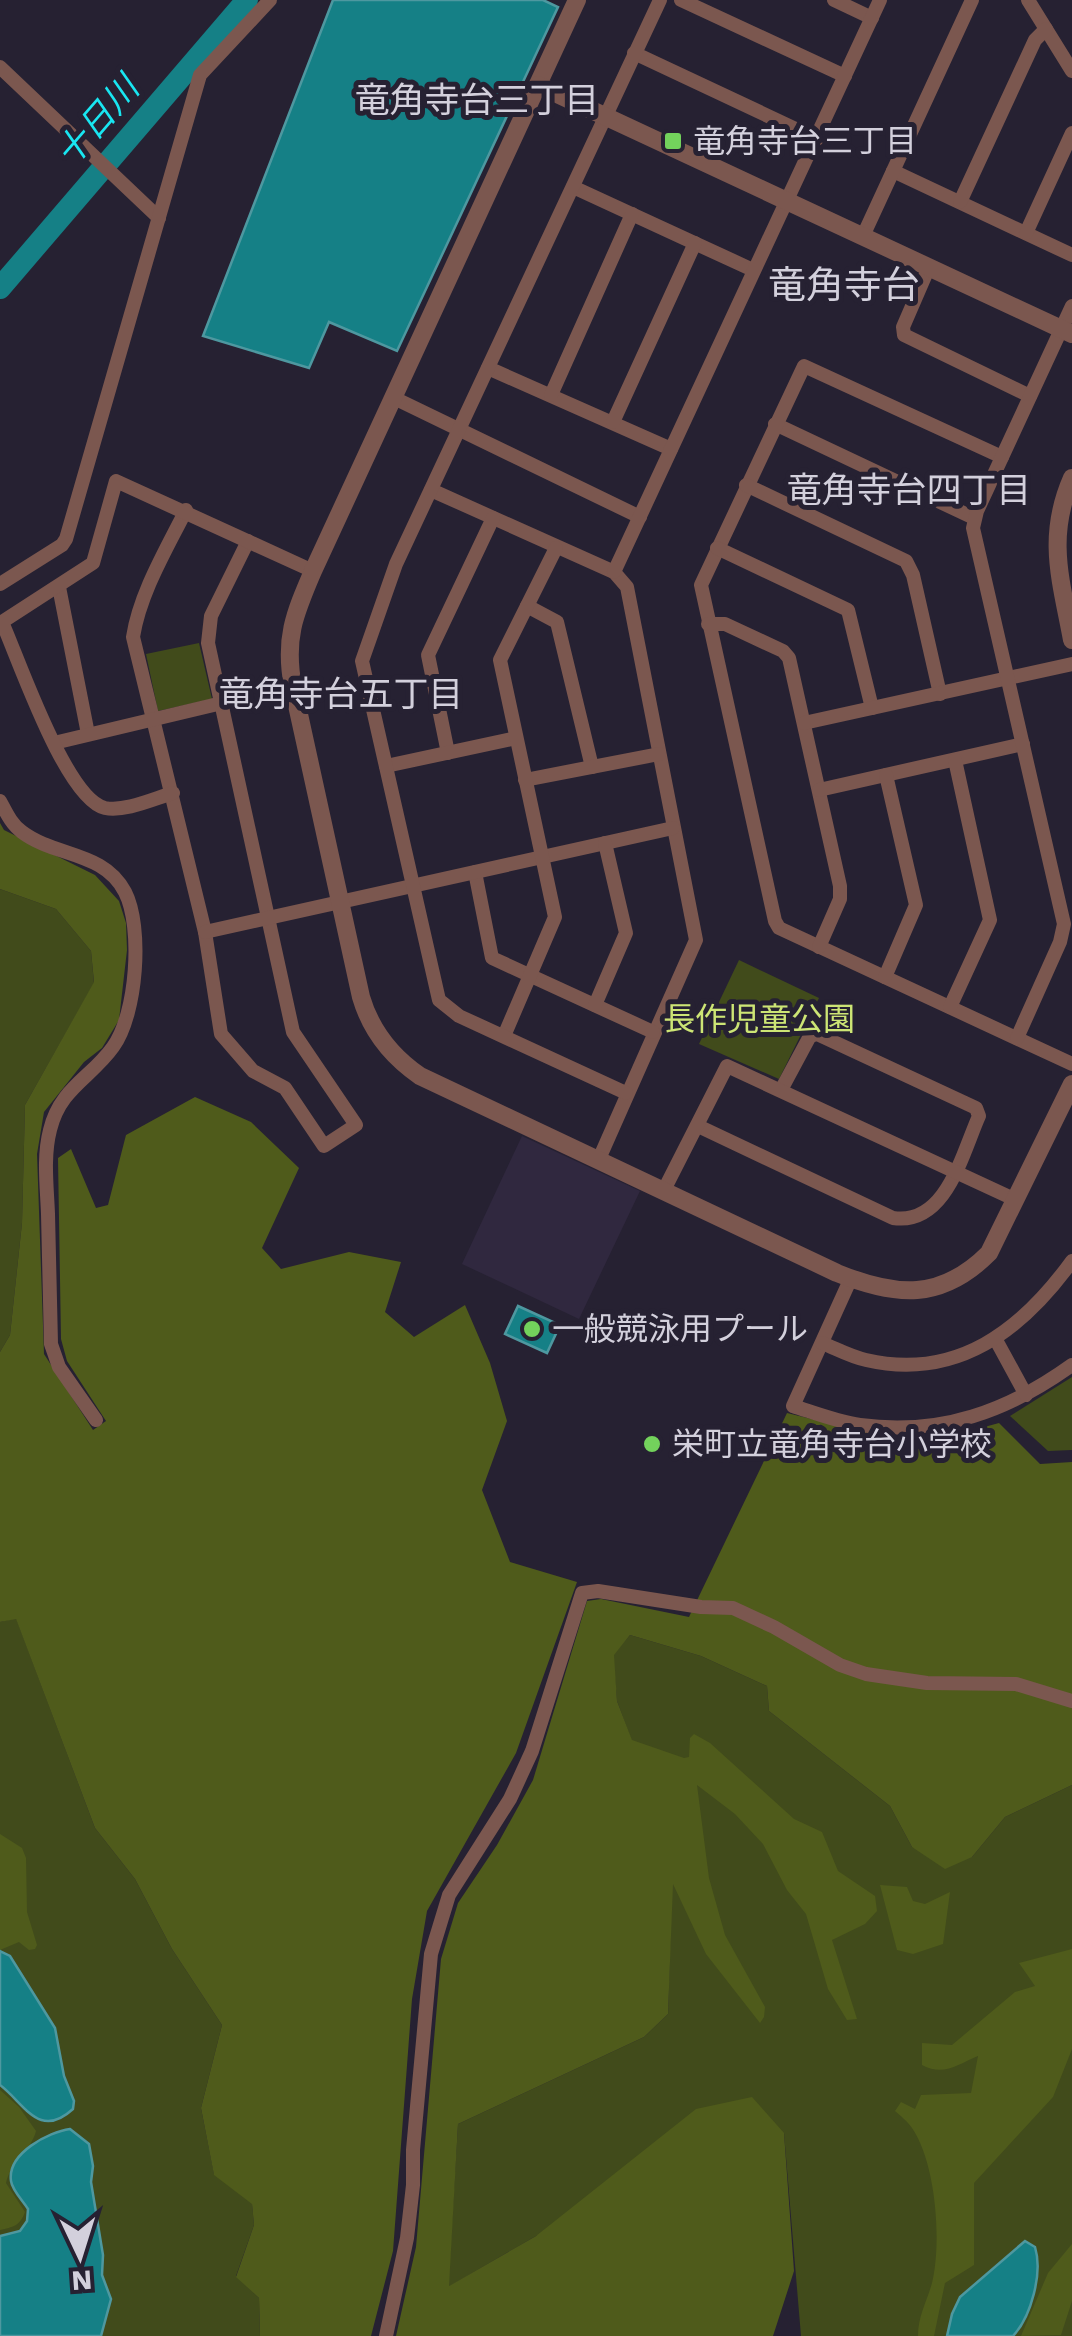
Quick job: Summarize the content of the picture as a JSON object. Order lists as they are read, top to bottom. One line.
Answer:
{"districts":["竜角寺台三丁目","竜角寺台","竜角寺台四丁目","竜角寺台五丁目"],"water":["十日川"],"parks":["長作児童公園"],"places":{"transit":["竜角寺台三丁目"],"other":["一般競泳用プール","栄町立竜角寺台小学校"]},"north":"bottom"}
